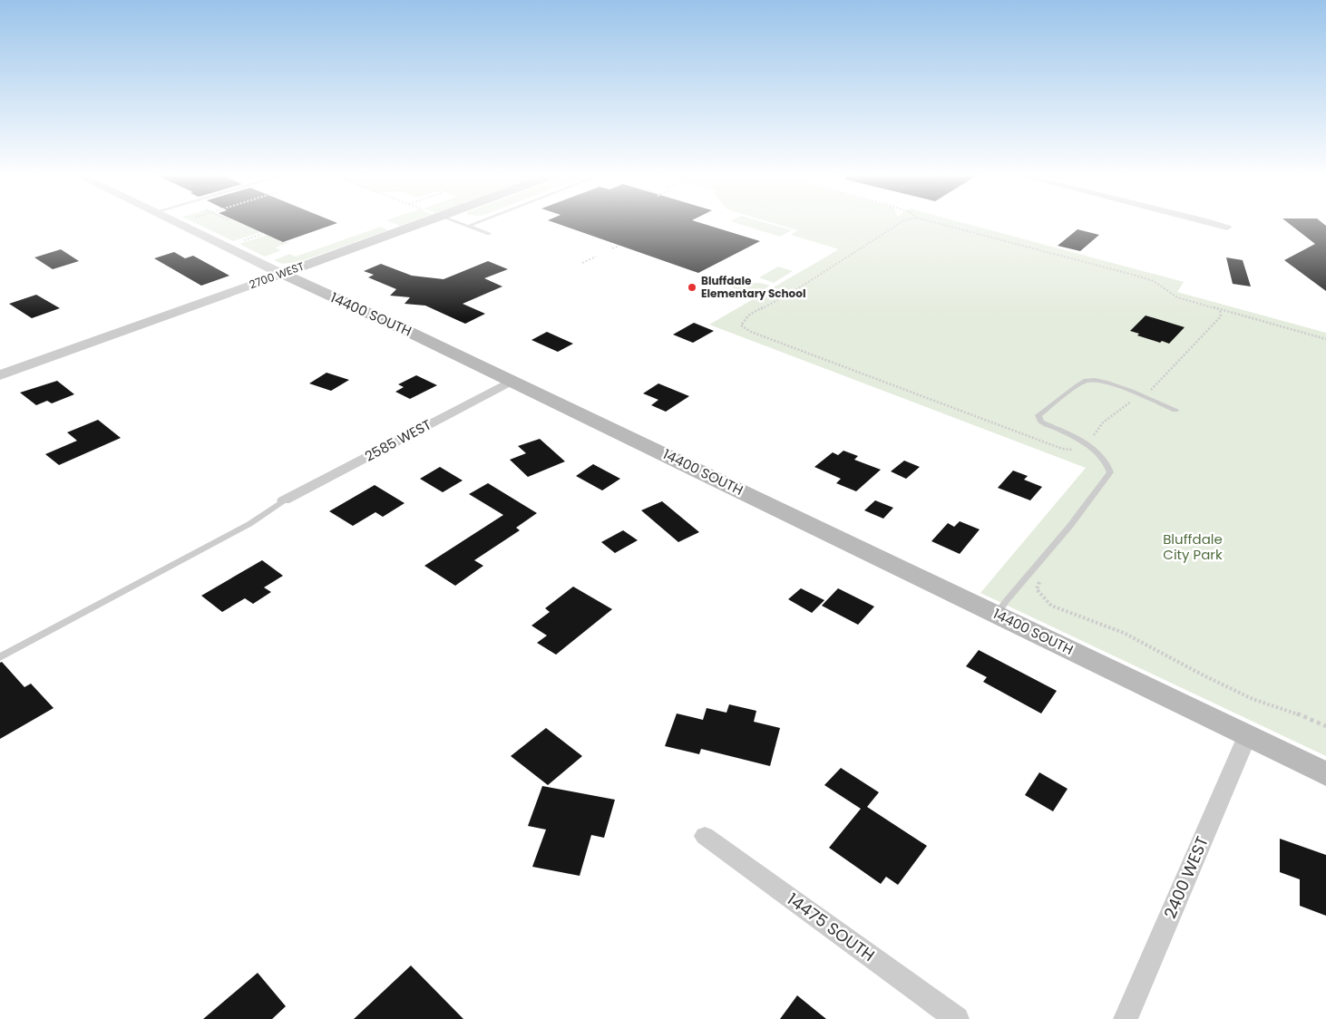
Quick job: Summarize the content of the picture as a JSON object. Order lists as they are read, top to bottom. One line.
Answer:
{"streets":{"main road":["2700 WEST","14400 SOUTH"],"street":["2585 WEST","2400 WEST","14475 SOUTH"]},"crossings":[["2700 WEST","14400 SOUTH"],["14400 SOUTH","2585 WEST"],["14400 SOUTH","2400 WEST"]],"parks":["Bluffdale City Park"],"places":["Bluffdale Elementary School"]}
